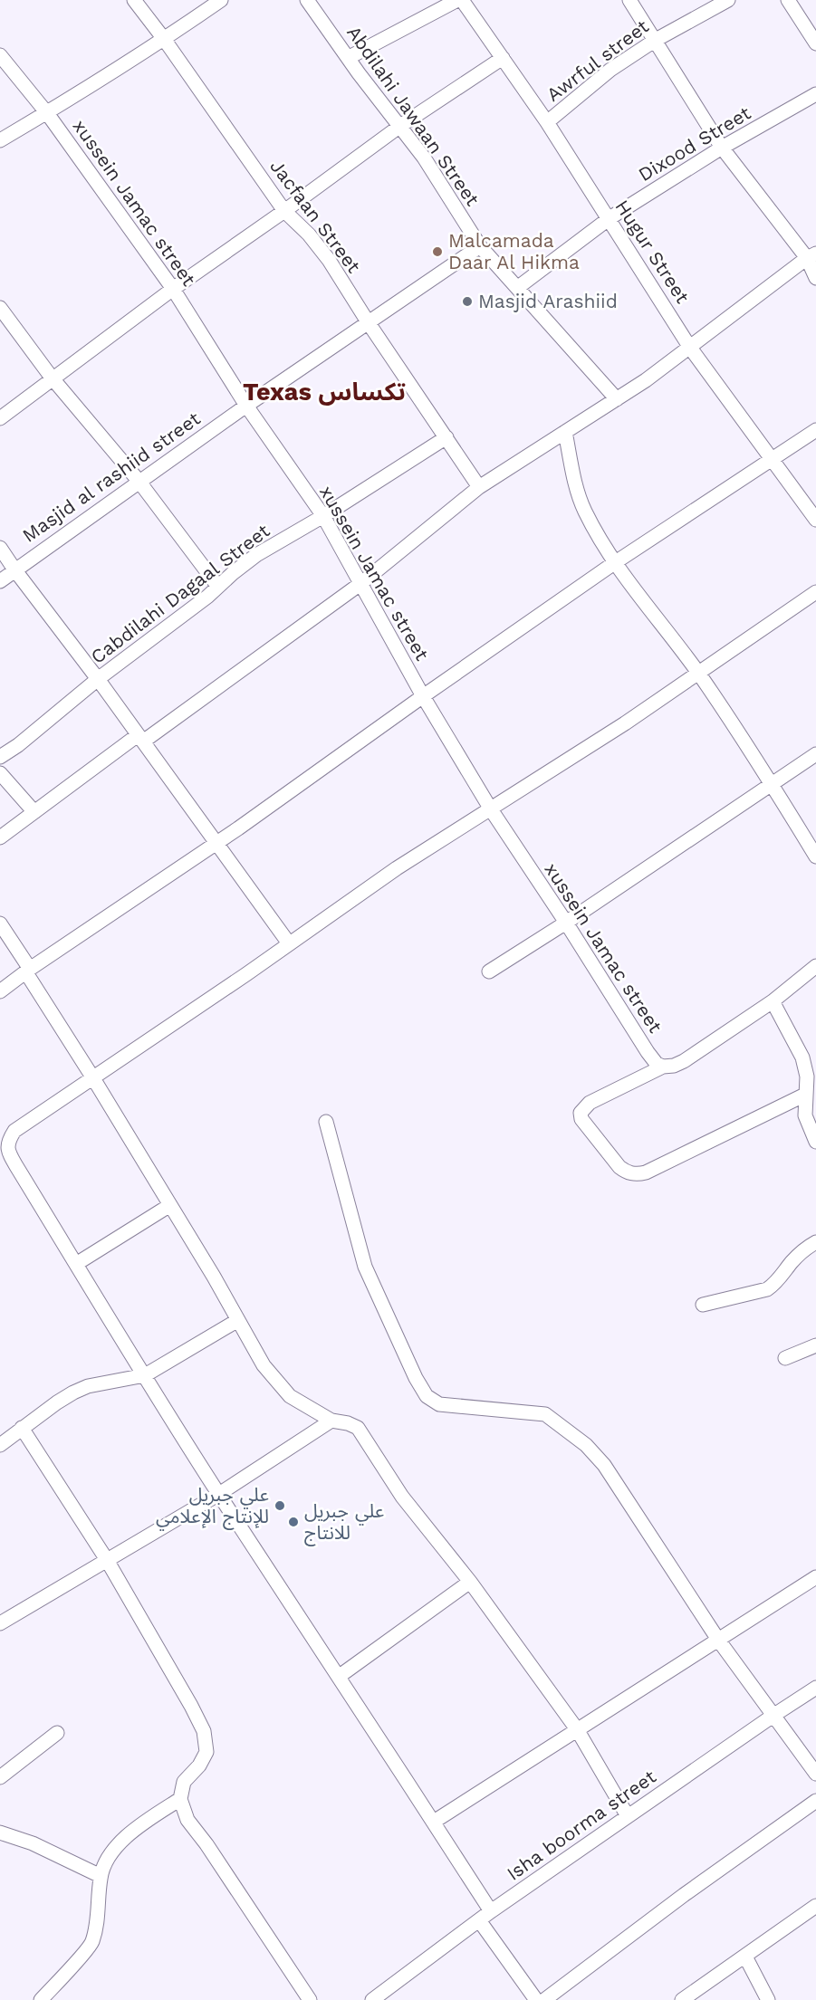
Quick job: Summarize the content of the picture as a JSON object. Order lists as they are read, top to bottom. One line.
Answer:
{"streets":{"street":["Awrful street","Abdilahi Jawaan Street","Dixood Street","xussein Jamac street","Jacfaan Street","Hugur Street","Masjid al rashiid street","Cabdilahi Dagaal Street","Isha boorma street"]},"crossings":[["Awrful street","Hugur Street"],["Abdilahi Jawaan Street","Dixood Street"],["Abdilahi Jawaan Street","Masjid al rashiid street"],["Dixood Street","Hugur Street"],["xussein Jamac street","Masjid al rashiid street"],["xussein Jamac street","Cabdilahi Dagaal Street"],["Jacfaan Street","Masjid al rashiid street"],["Jacfaan Street","Cabdilahi Dagaal Street"]],"districts":["Texas تكساس"],"places":["Malcamada Daar Al Hikma","Masjid Arashiid","علي جبريل للإنتاج الإعلامي","علي جبريل للانتاج"]}
